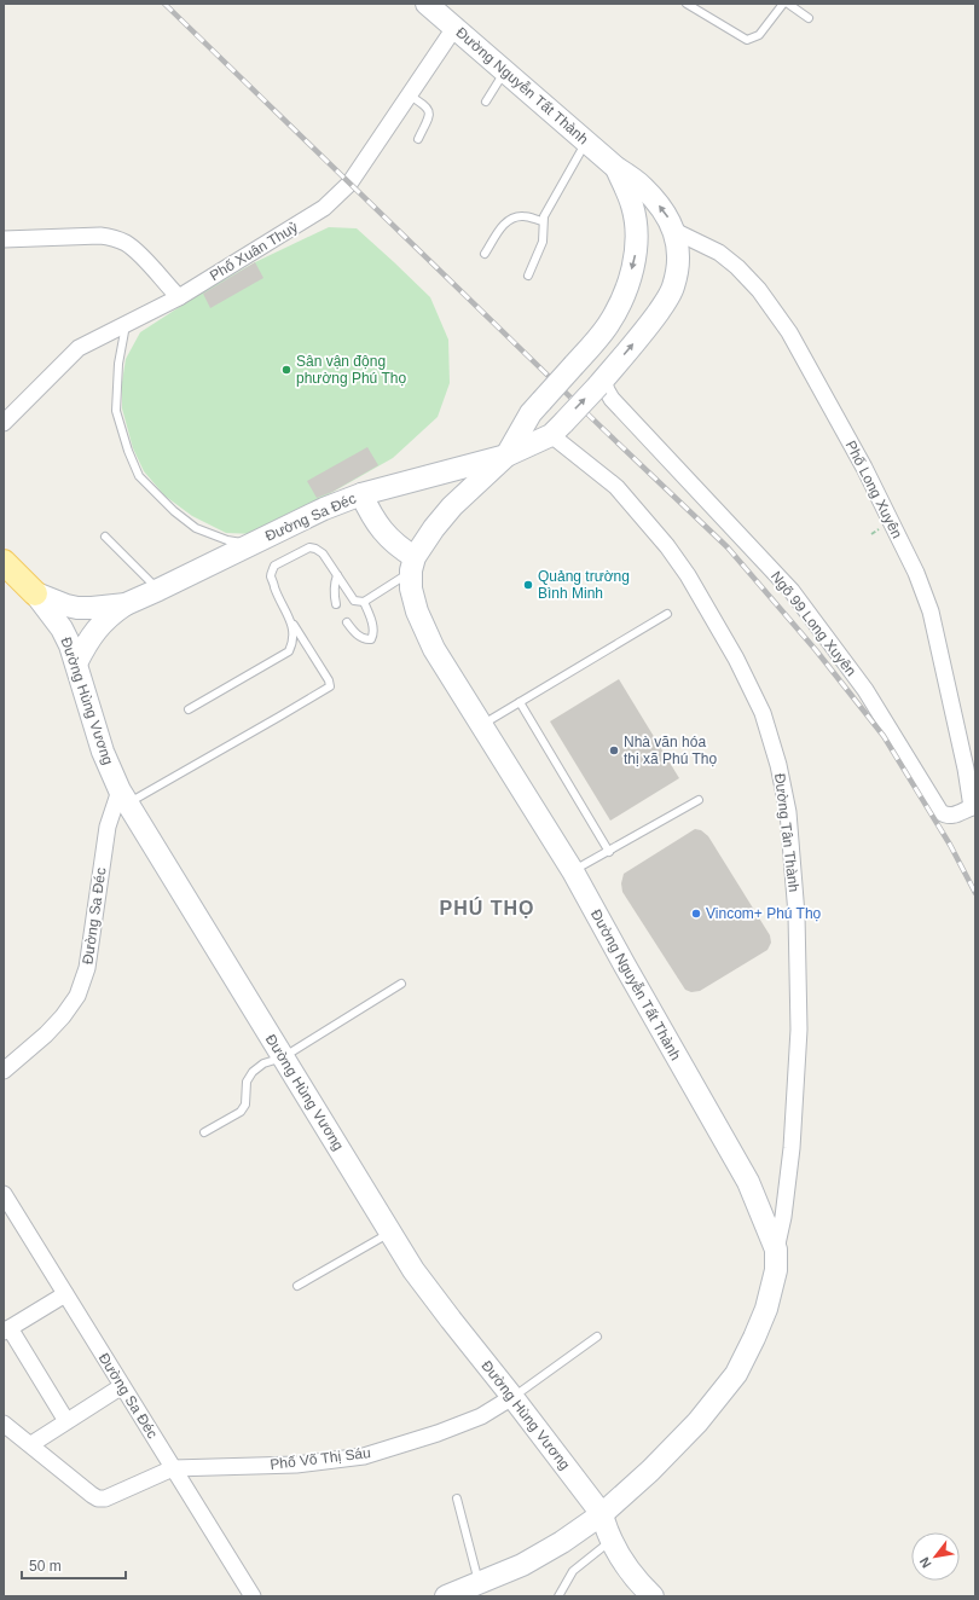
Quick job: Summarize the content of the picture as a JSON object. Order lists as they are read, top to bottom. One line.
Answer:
{"streets":{"main road":["Đường Nguyễn Tất Thành","Đường Sa Đéc","Đường Hùng Vương"],"street":["Phố Xuân Thuỷ","Phố Long Xuyên","Ngõ 99 Long Xuyên","Đường Tân Thành","Phố Võ Thị Sáu"]},"crossings":[["Đường Nguyễn Tất Thành","Phố Xuân Thuỷ"],["Đường Nguyễn Tất Thành","Phố Long Xuyên"],["Đường Nguyễn Tất Thành","Đường Sa Đéc"],["Đường Nguyễn Tất Thành","Ngõ 99 Long Xuyên"],["Đường Nguyễn Tất Thành","Đường Hùng Vương"],["Đường Nguyễn Tất Thành","Đường Tân Thành"],["Phố Long Xuyên","Ngõ 99 Long Xuyên"],["Đường Sa Đéc","Đường Hùng Vương"],["Đường Sa Đéc","Phố Võ Thị Sáu"],["Đường Hùng Vương","Phố Võ Thị Sáu"]],"districts":["PHÚ THỌ"],"places":["Sân vận động phường Phú Thọ","Quảng trường Bình Minh","Nhà văn hóa thị xã Phú Thọ","Vincom+ Phú Thọ"],"scale_bar":"50 m","north":"bottom left"}
